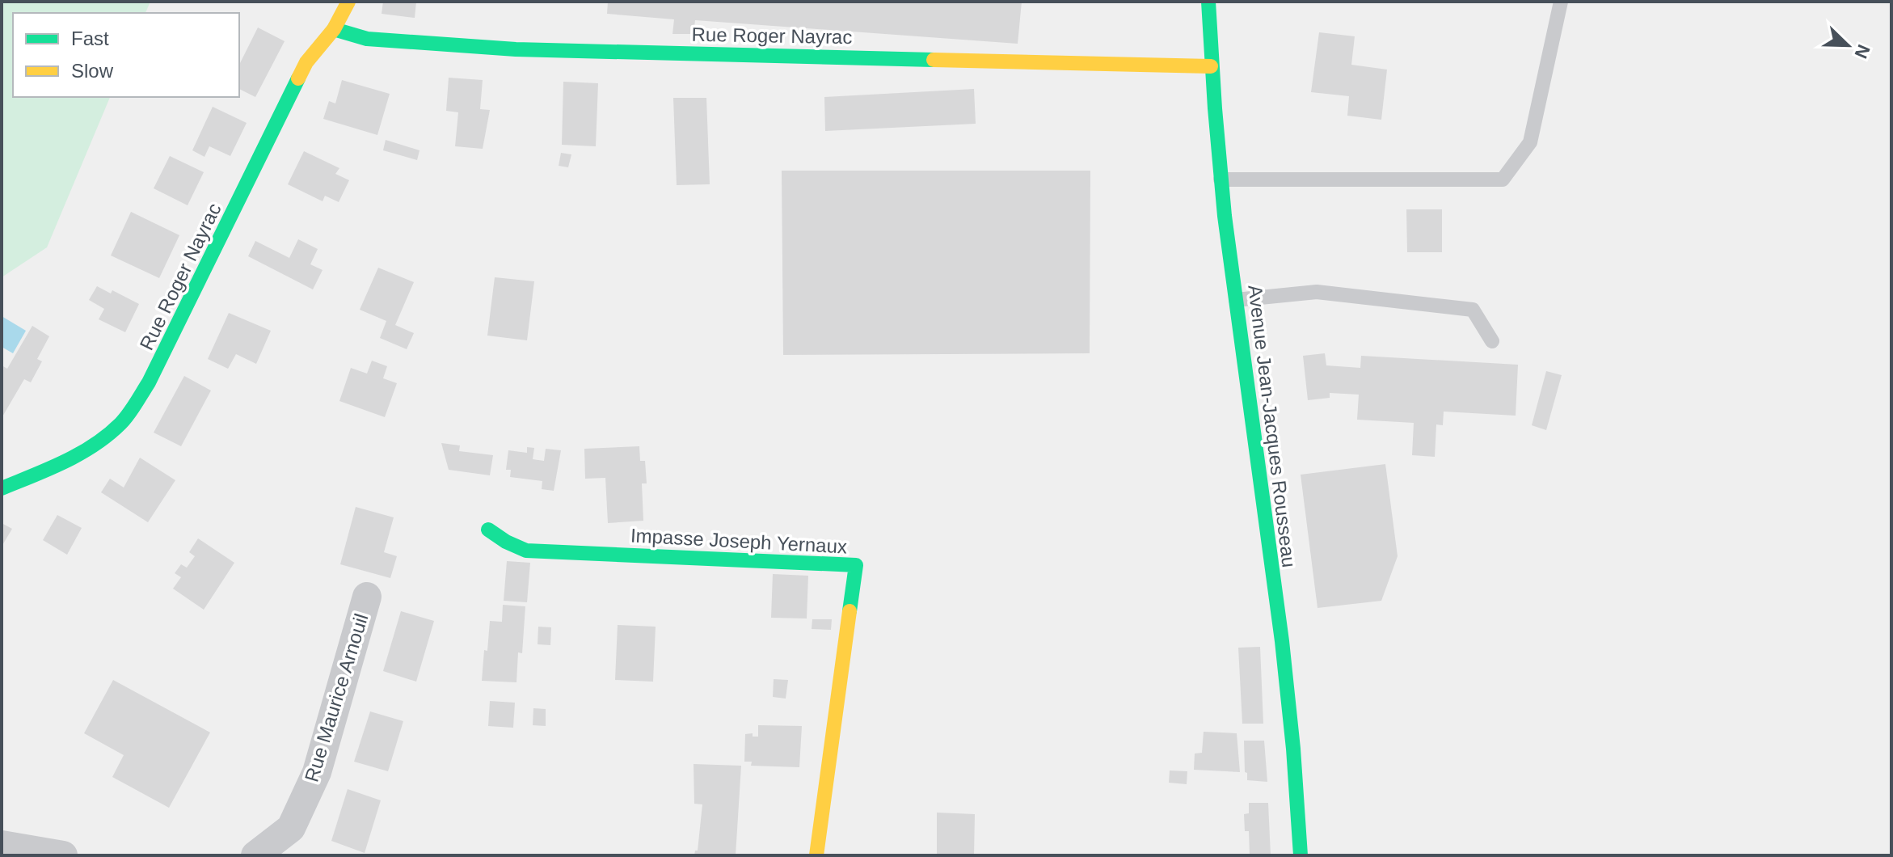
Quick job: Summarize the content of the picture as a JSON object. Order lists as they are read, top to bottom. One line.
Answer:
{"streets":{"street":["Rue Roger Nayrac","Avenue Jean-Jacques Rousseau","Impasse Joseph Yernaux","Rue Maurice Arnouil"]},"crossings":[["Rue Roger Nayrac","Avenue Jean-Jacques Rousseau"]],"legend":["Fast","Slow"],"north":"bottom right"}
